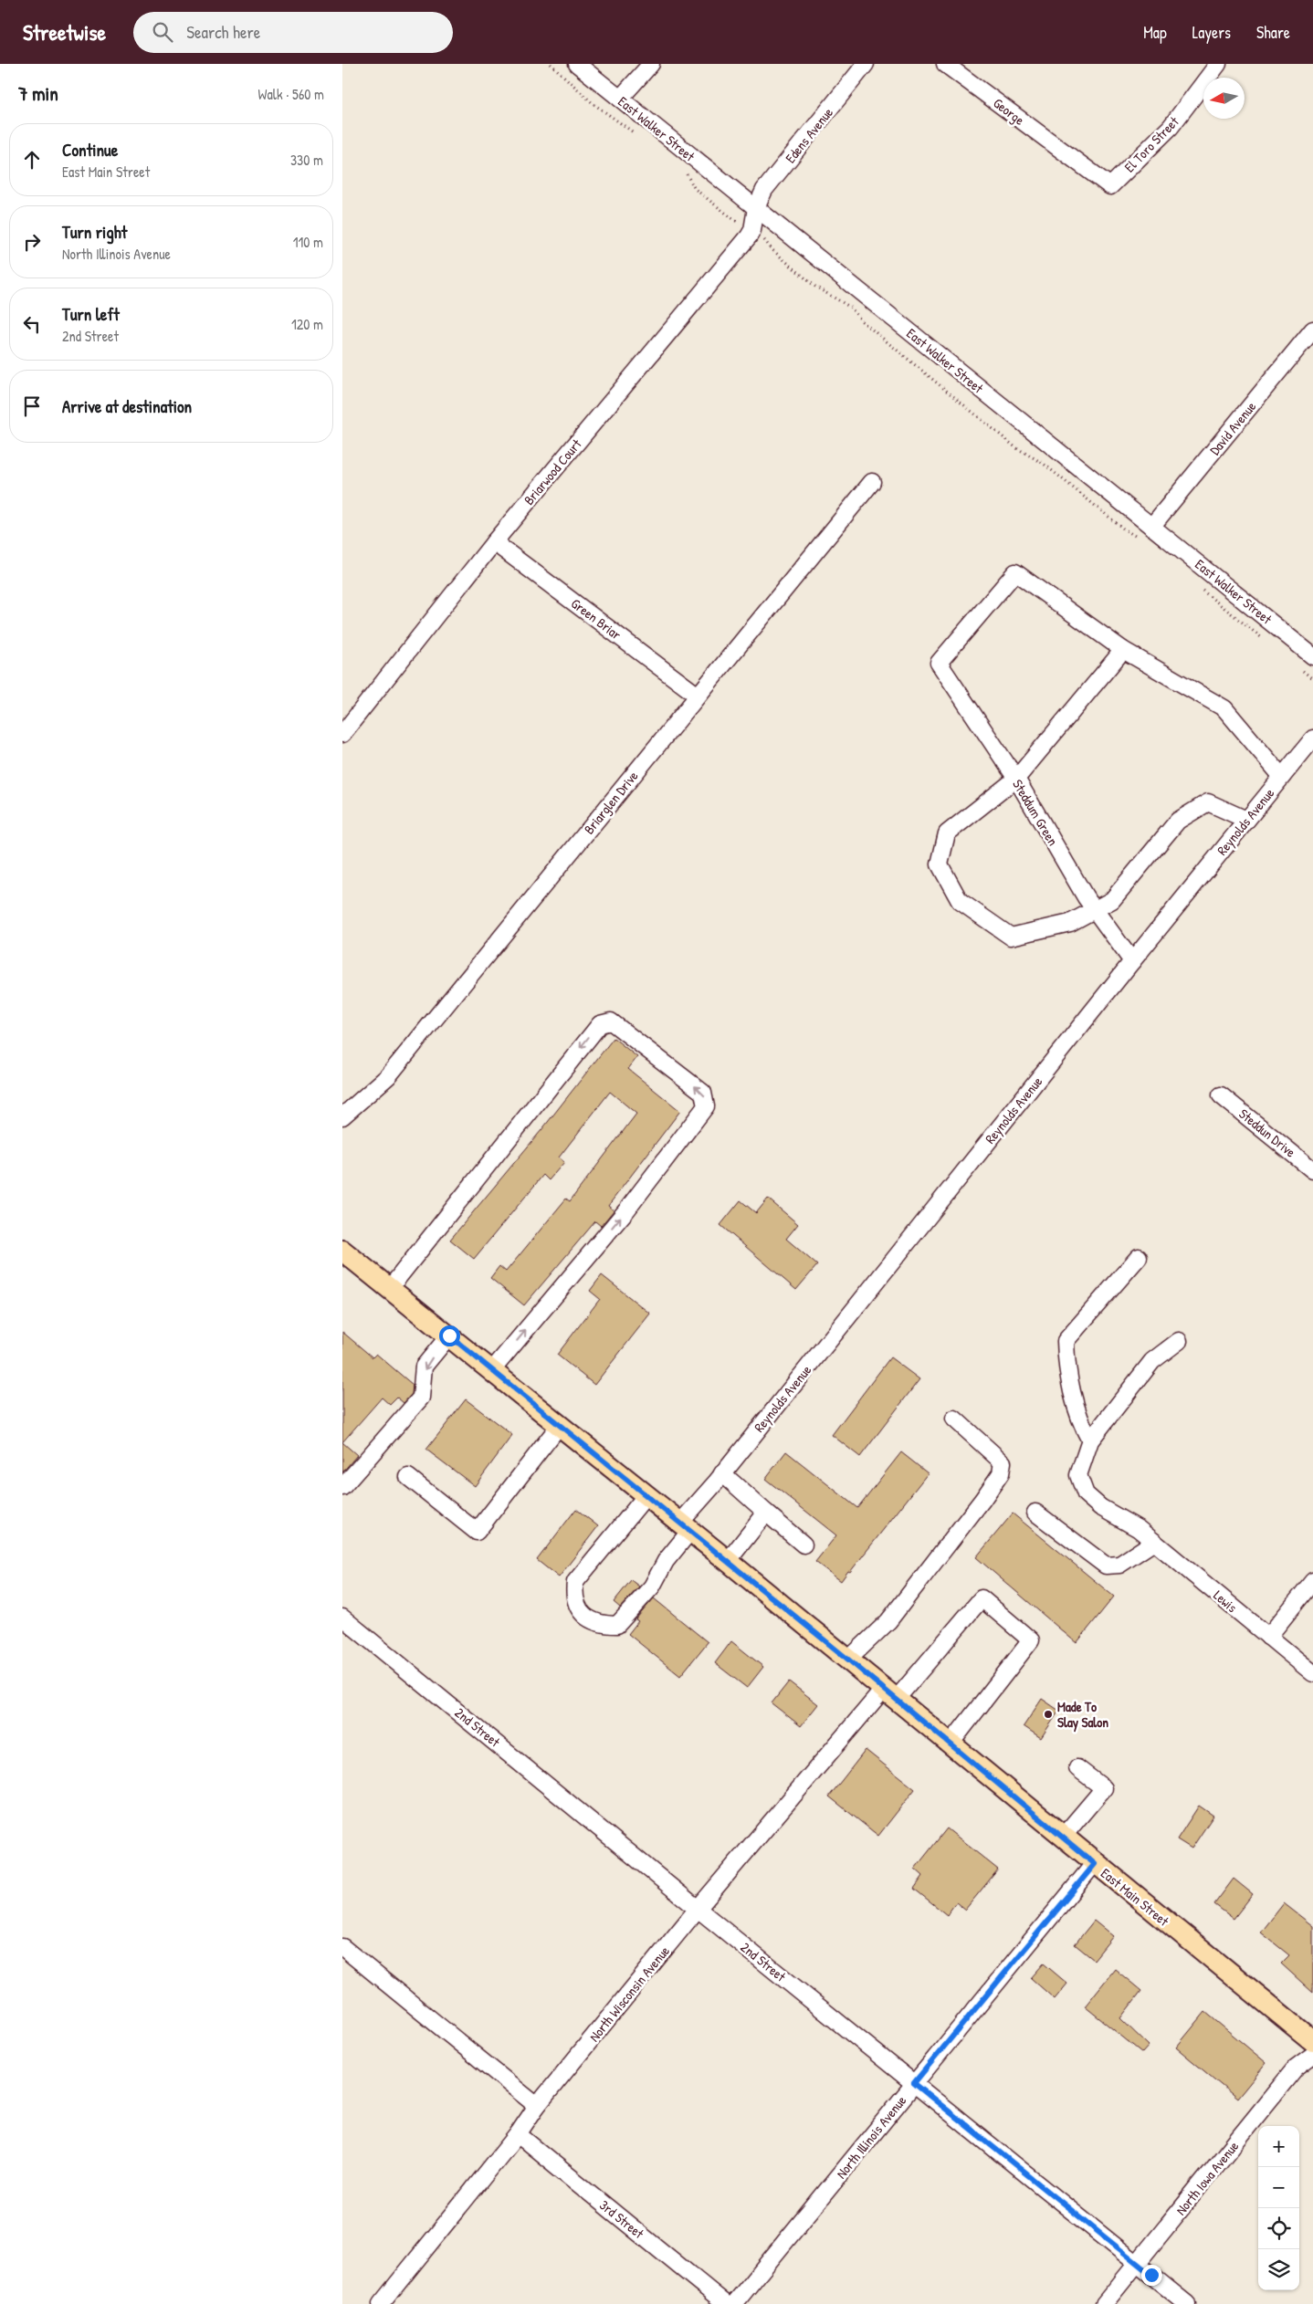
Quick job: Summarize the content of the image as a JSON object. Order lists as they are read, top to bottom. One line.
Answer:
{"streets":{"main road":["East Main Street"],"street":["George","East Walker Street","Edens Avenue","El Toro Street","David Avenue","Briarwood Court","Green Briar","Briarglen Drive","Steddum Green","Reynolds Avenue","Steddun Drive","Lewis","2nd Street","North Wisconsin Avenue","North Illinois Avenue","North Iowa Avenue","3rd Street"]},"crossings":[["George","El Toro Street"],["East Walker Street","Edens Avenue"],["East Walker Street","David Avenue"],["Briarwood Court","Green Briar"],["Green Briar","Briarglen Drive"],["Steddum Green","Reynolds Avenue"],["Reynolds Avenue","East Main Street"],["2nd Street","North Wisconsin Avenue"],["2nd Street","North Illinois Avenue"],["2nd Street","North Iowa Avenue"],["East Main Street","North Wisconsin Avenue"],["East Main Street","North Illinois Avenue"],["North Wisconsin Avenue","3rd Street"]],"places":["Made To Slay Salon"],"north":"left","page":{"header":"Streetwise","search":"Search here","nav":["Map","Layers","Share"],"heading":["7 min","Walk · 560 m"],"list":[["Continue","East Main Street","330 m"],["Turn right","North Illinois Avenue","110 m"],["Turn left","2nd Street","120 m"],"Arrive at destination"],"map_buttons":["+","−"]}}
